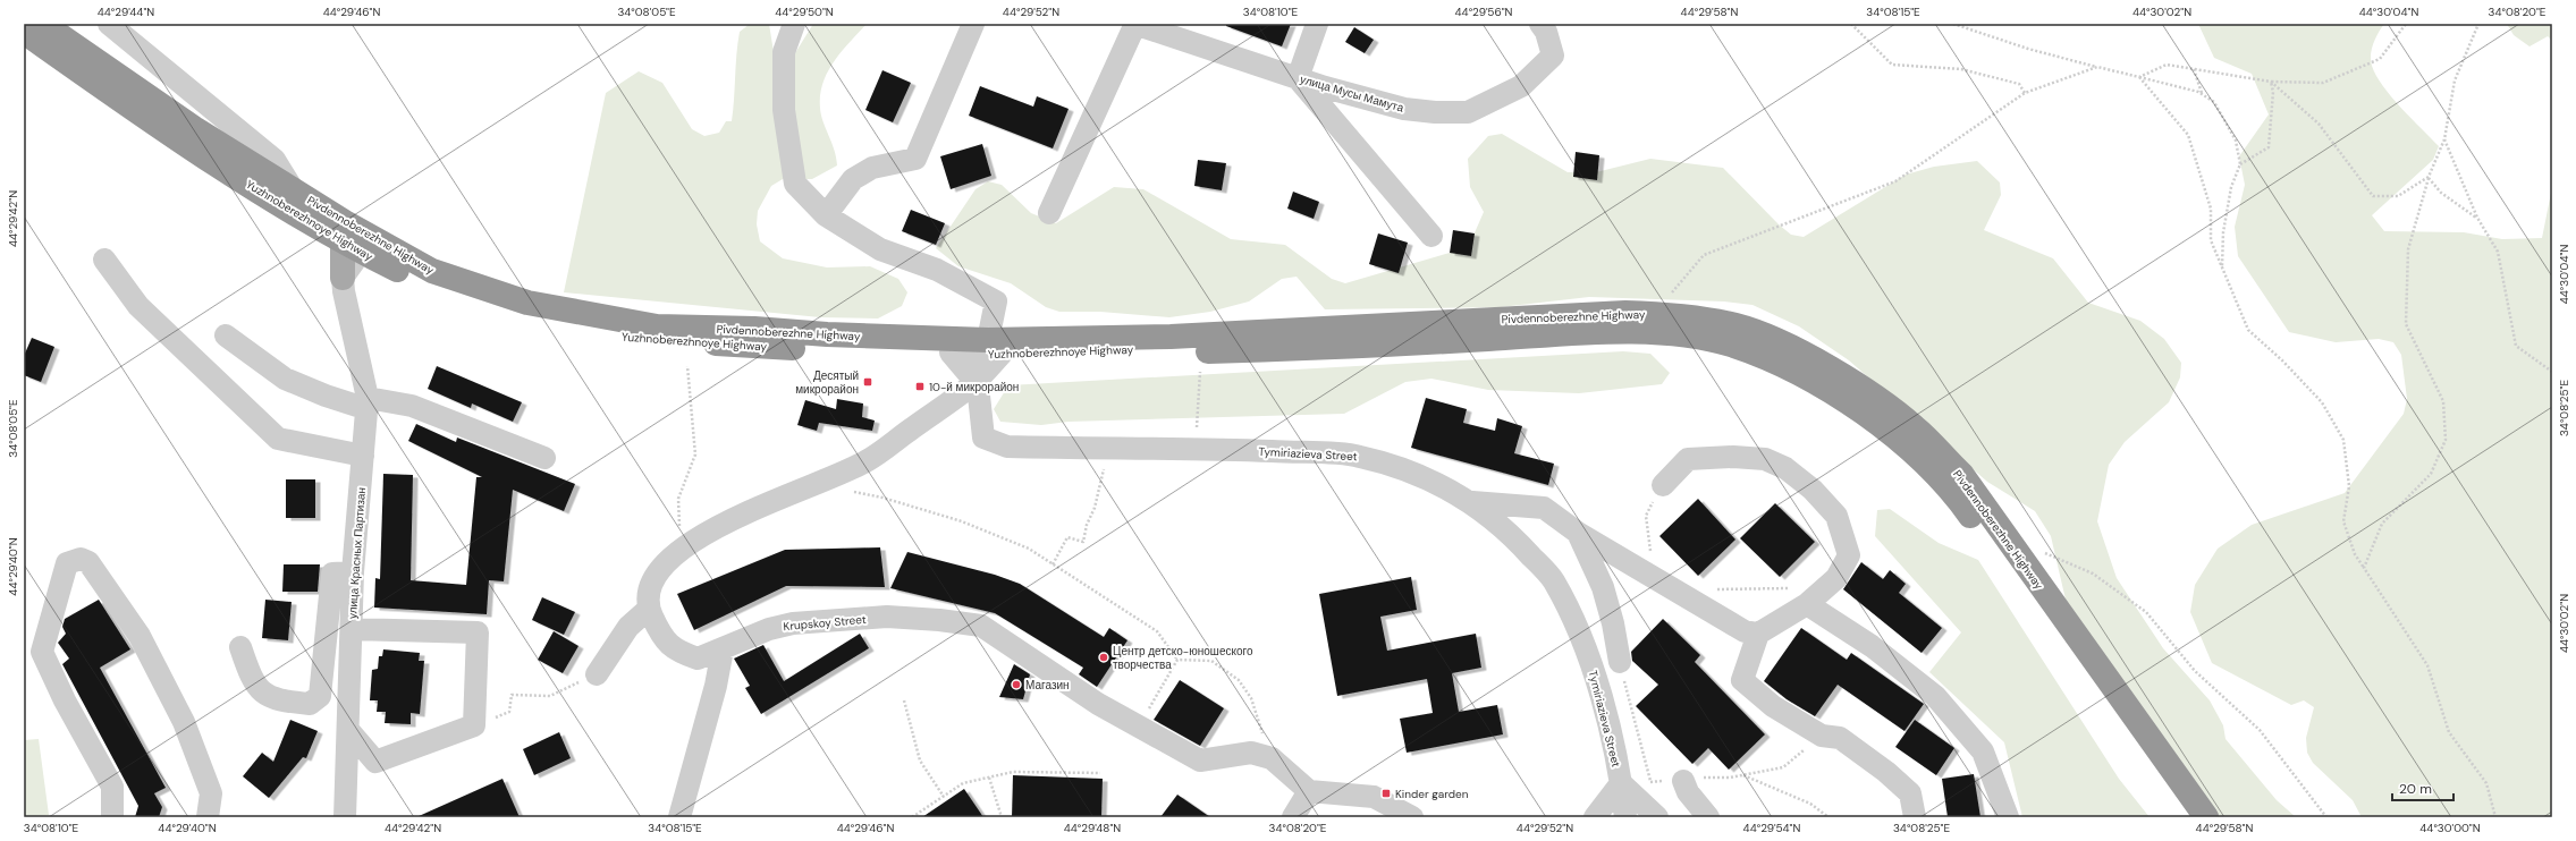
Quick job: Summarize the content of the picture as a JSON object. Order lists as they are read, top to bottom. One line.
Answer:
{"streets":{"highway":["Yuzhnoberezhnoye Highway","Pivdennoberezhne Highway"],"street":["улица Мусы Мамута","Tymiriazieva Street","улица Красных Партизан","Krupskoy Street"]},"crossings":[["Yuzhnoberezhnoye Highway","Pivdennoberezhne Highway"]],"places":{"transit":["Десятый микрорайон","10-й микрорайон","Kinder garden"],"other":["Центр детско-юношеского творчества","Магазин"]},"scale_bar":"20 m","coordinates":["44°29'44\"N","44°29'46\"N","34°08'05\"E","44°29'50\"N","44°29'52\"N","34°08'10\"E","44°29'56\"N","44°29'58\"N","34°08'15\"E","44°30'02\"N","44°30'04\"N","34°08'20\"E","44°29'42\"N","34°08'25\"E","44°29'40\"N","44°29'48\"N","44°29'54\"N","44°30'00\"N"]}
